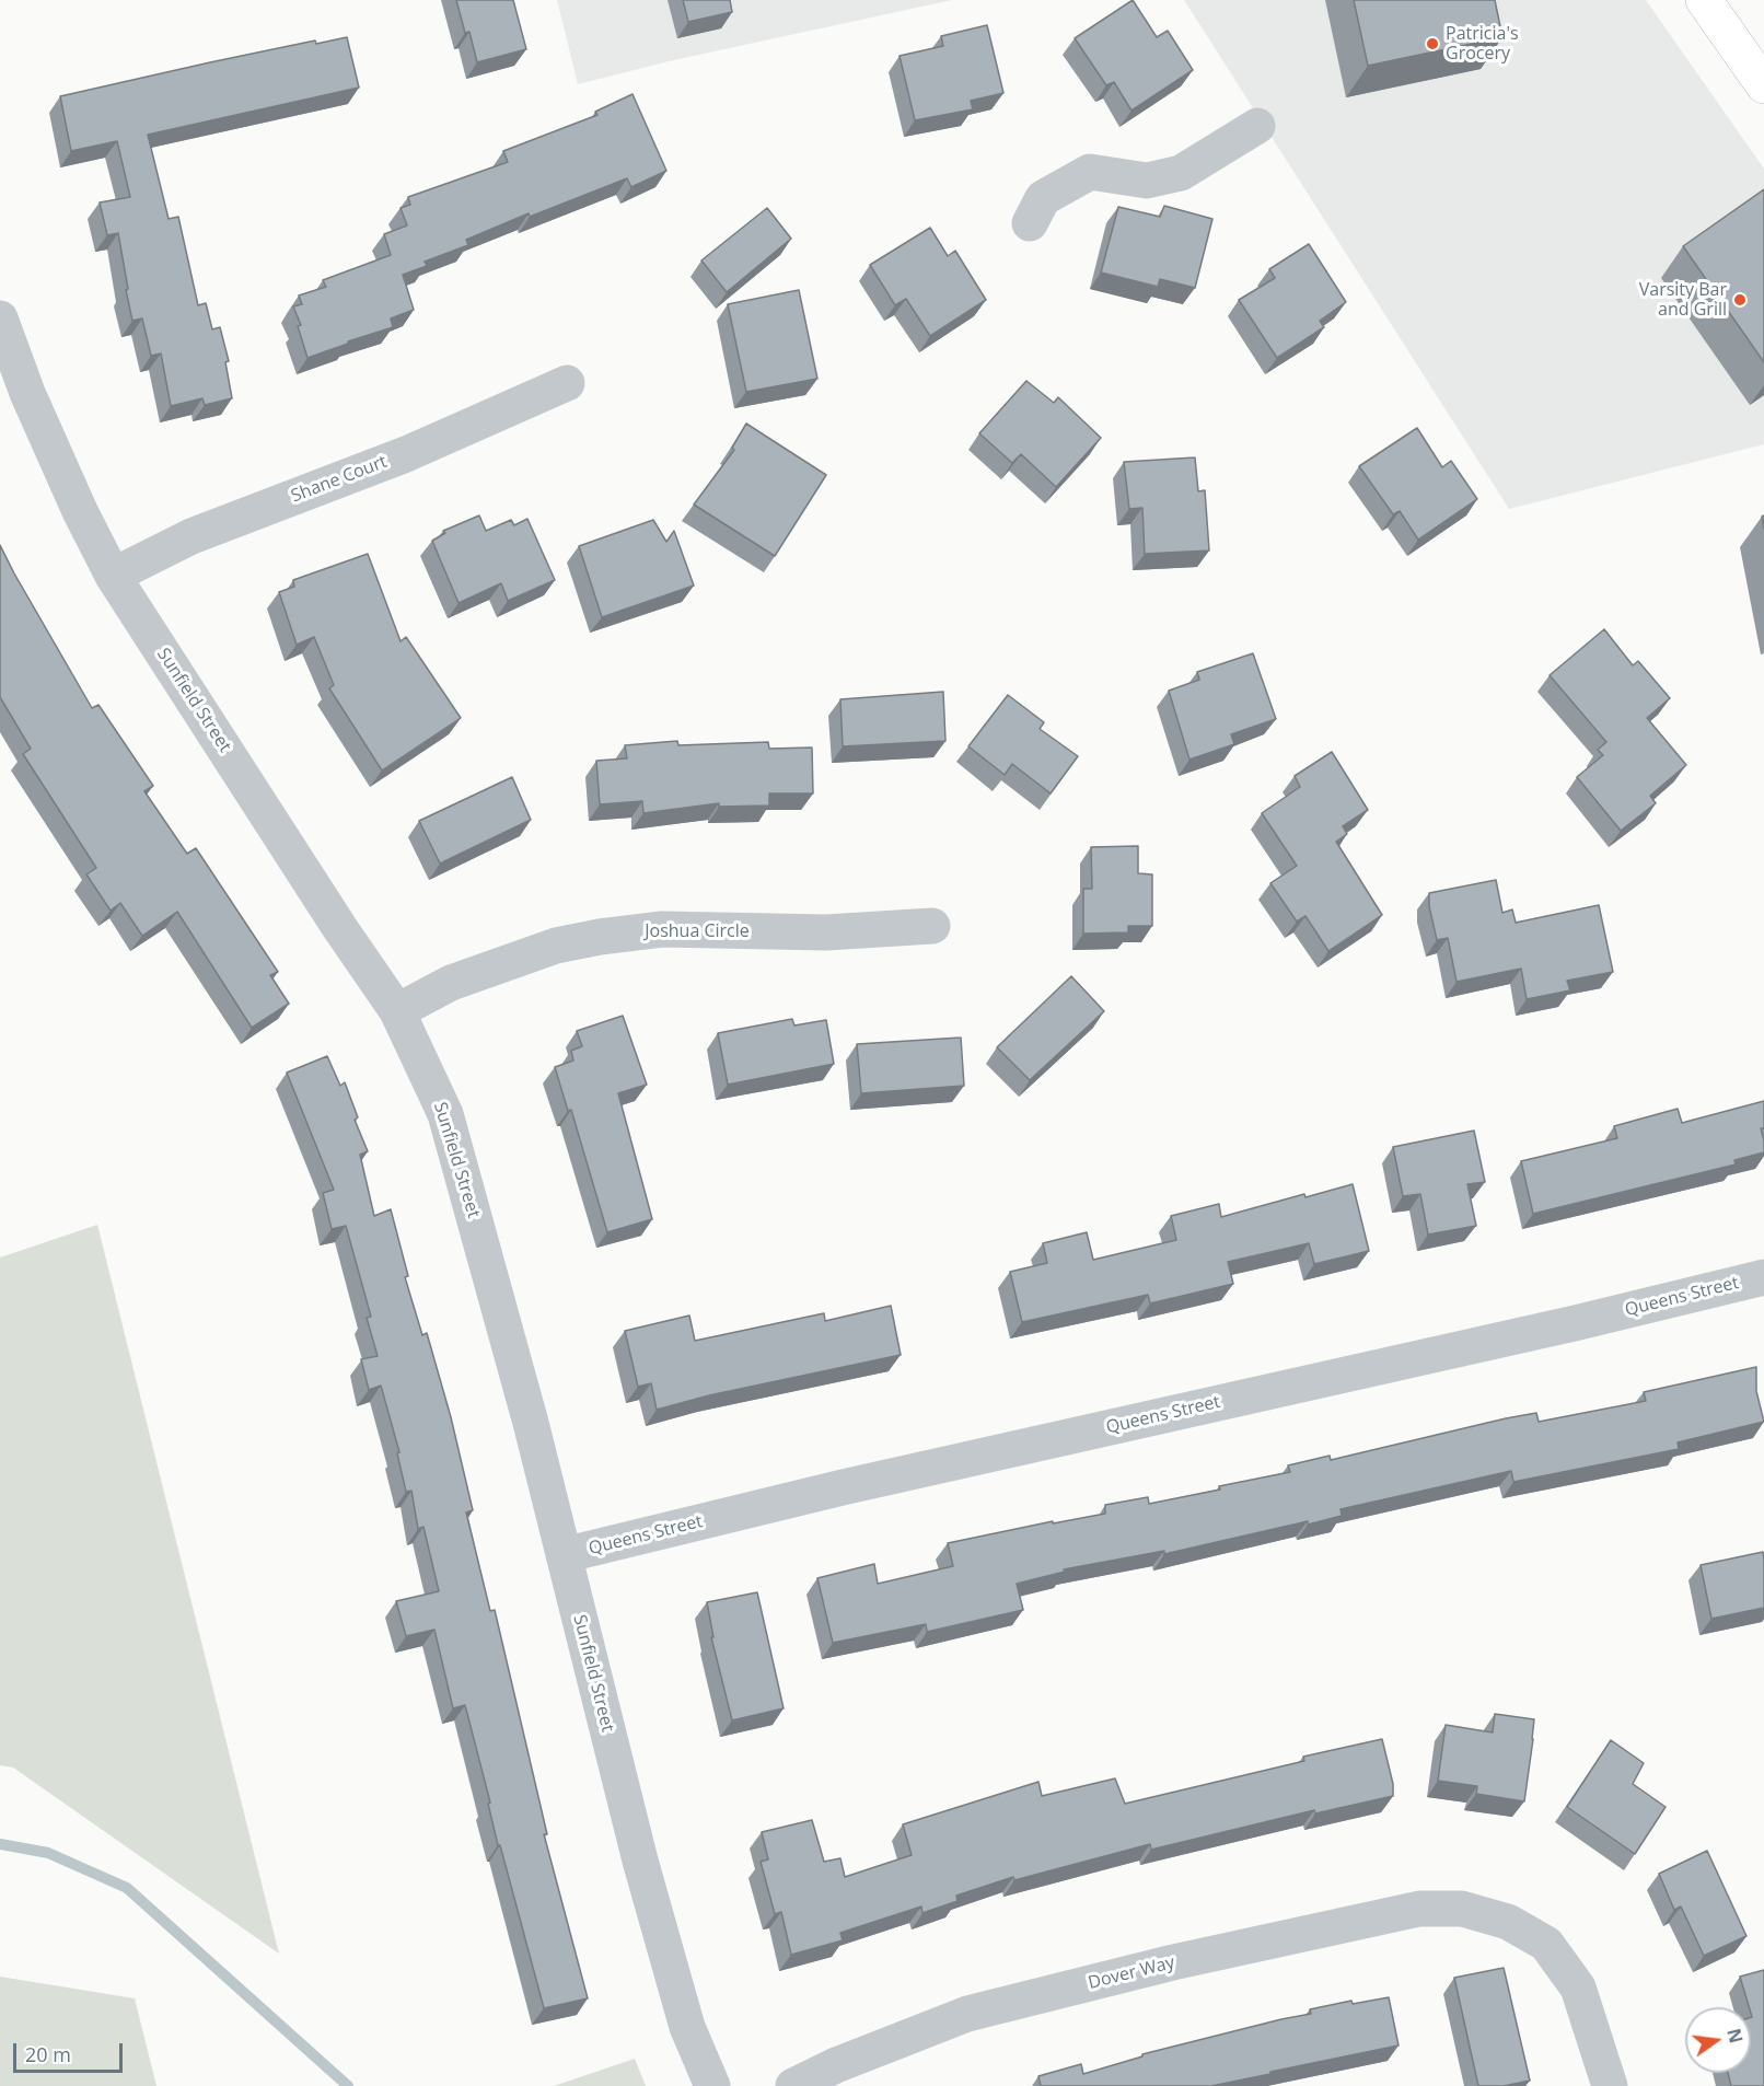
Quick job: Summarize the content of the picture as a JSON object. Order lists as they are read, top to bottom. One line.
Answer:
{"streets":{"street":["Shane Court","Sunfield Street","Joshua Circle","Queens Street","Dover Way"]},"crossings":[["Shane Court","Sunfield Street"],["Sunfield Street","Joshua Circle"],["Sunfield Street","Queens Street"]],"places":["Patricia's Grocery","Varsity Bar and Grill"],"scale_bar":"20 m","north":"right"}
